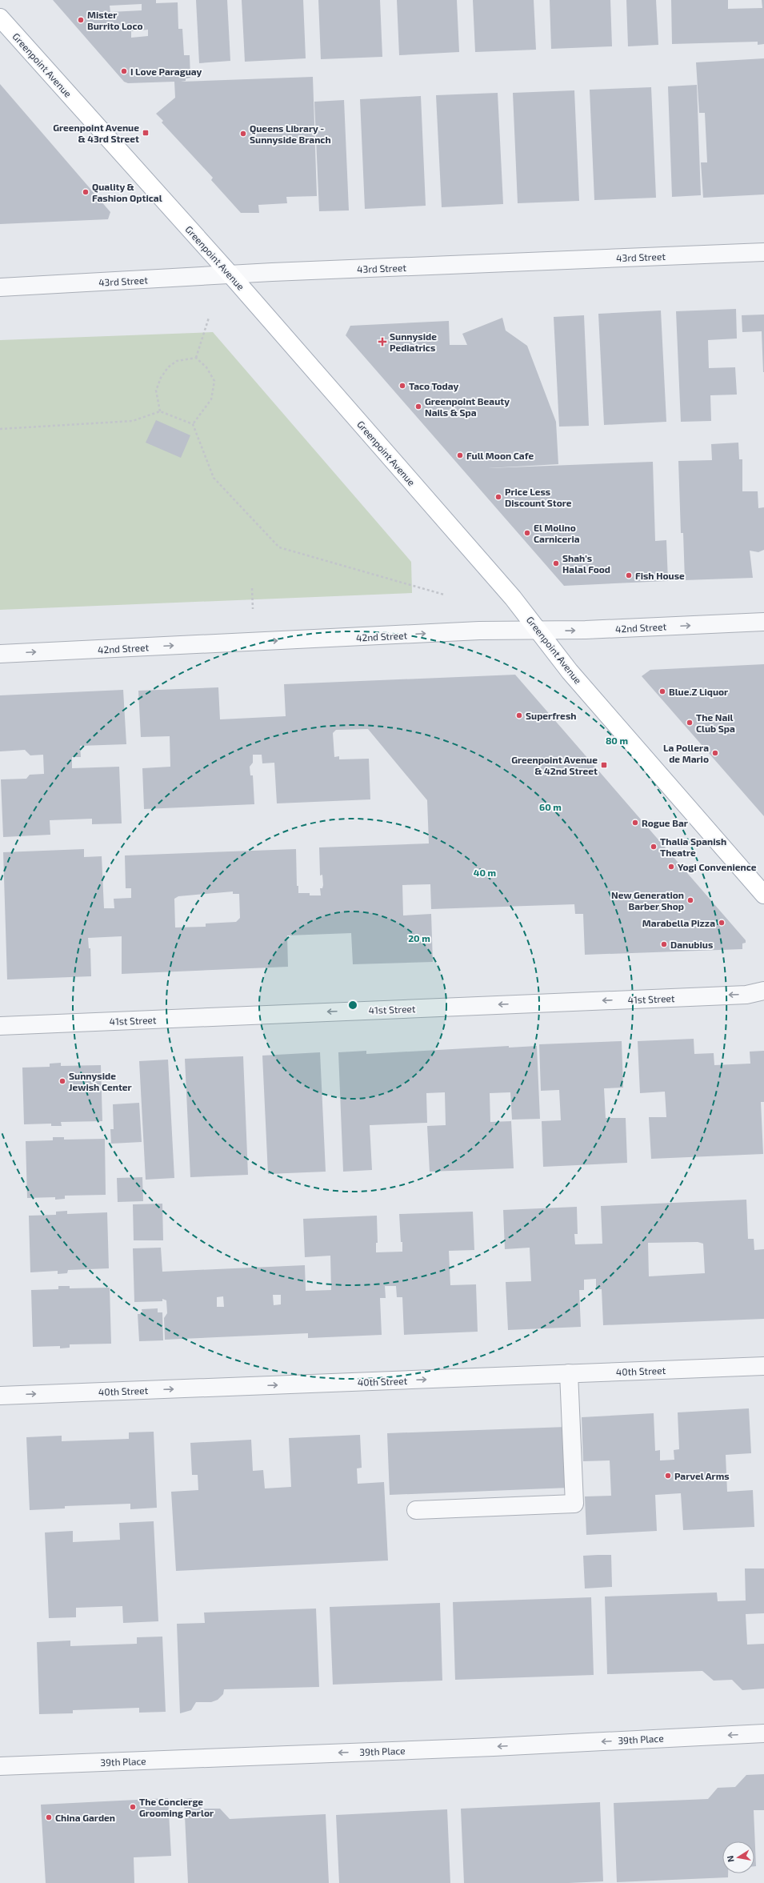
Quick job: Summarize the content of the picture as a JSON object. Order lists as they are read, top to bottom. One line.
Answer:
{"streets":{"main road":["Greenpoint Avenue"],"street":["43rd Street","42nd Street","41st Street","40th Street","39th Place"]},"crossings":[["Greenpoint Avenue","43rd Street"],["Greenpoint Avenue","42nd Street"]],"one_way":["42nd Street","41st Street","40th Street","39th Place"],"places":{"other":["Mister Burrito Loco","I Love Paraguay","Queens Library - Sunnyside Branch","Quality & Fashion Optical","Taco Today","Greenpoint Beauty Nails & Spa","Full Moon Cafe","Price Less Discount Store","El Molino Carniceria","Shah's Halal Food","Fish House","Blue.Z Liquor","Superfresh","The Nail Club Spa","La Pollera de Mario","Rogue Bar","Thalia Spanish Theatre","Yogi Convenience","New Generation Barber Shop","Marabella Pizza","Danubius","Sunnyside Jewish Center","Parvel Arms","The Concierge Grooming Parlor","China Garden"],"transit":["Greenpoint Avenue & 43rd Street","Greenpoint Avenue & 42nd Street"],"health":["Sunnyside Pediatrics"]},"north":"left","rings":["80 m","60 m","40 m","20 m"]}
